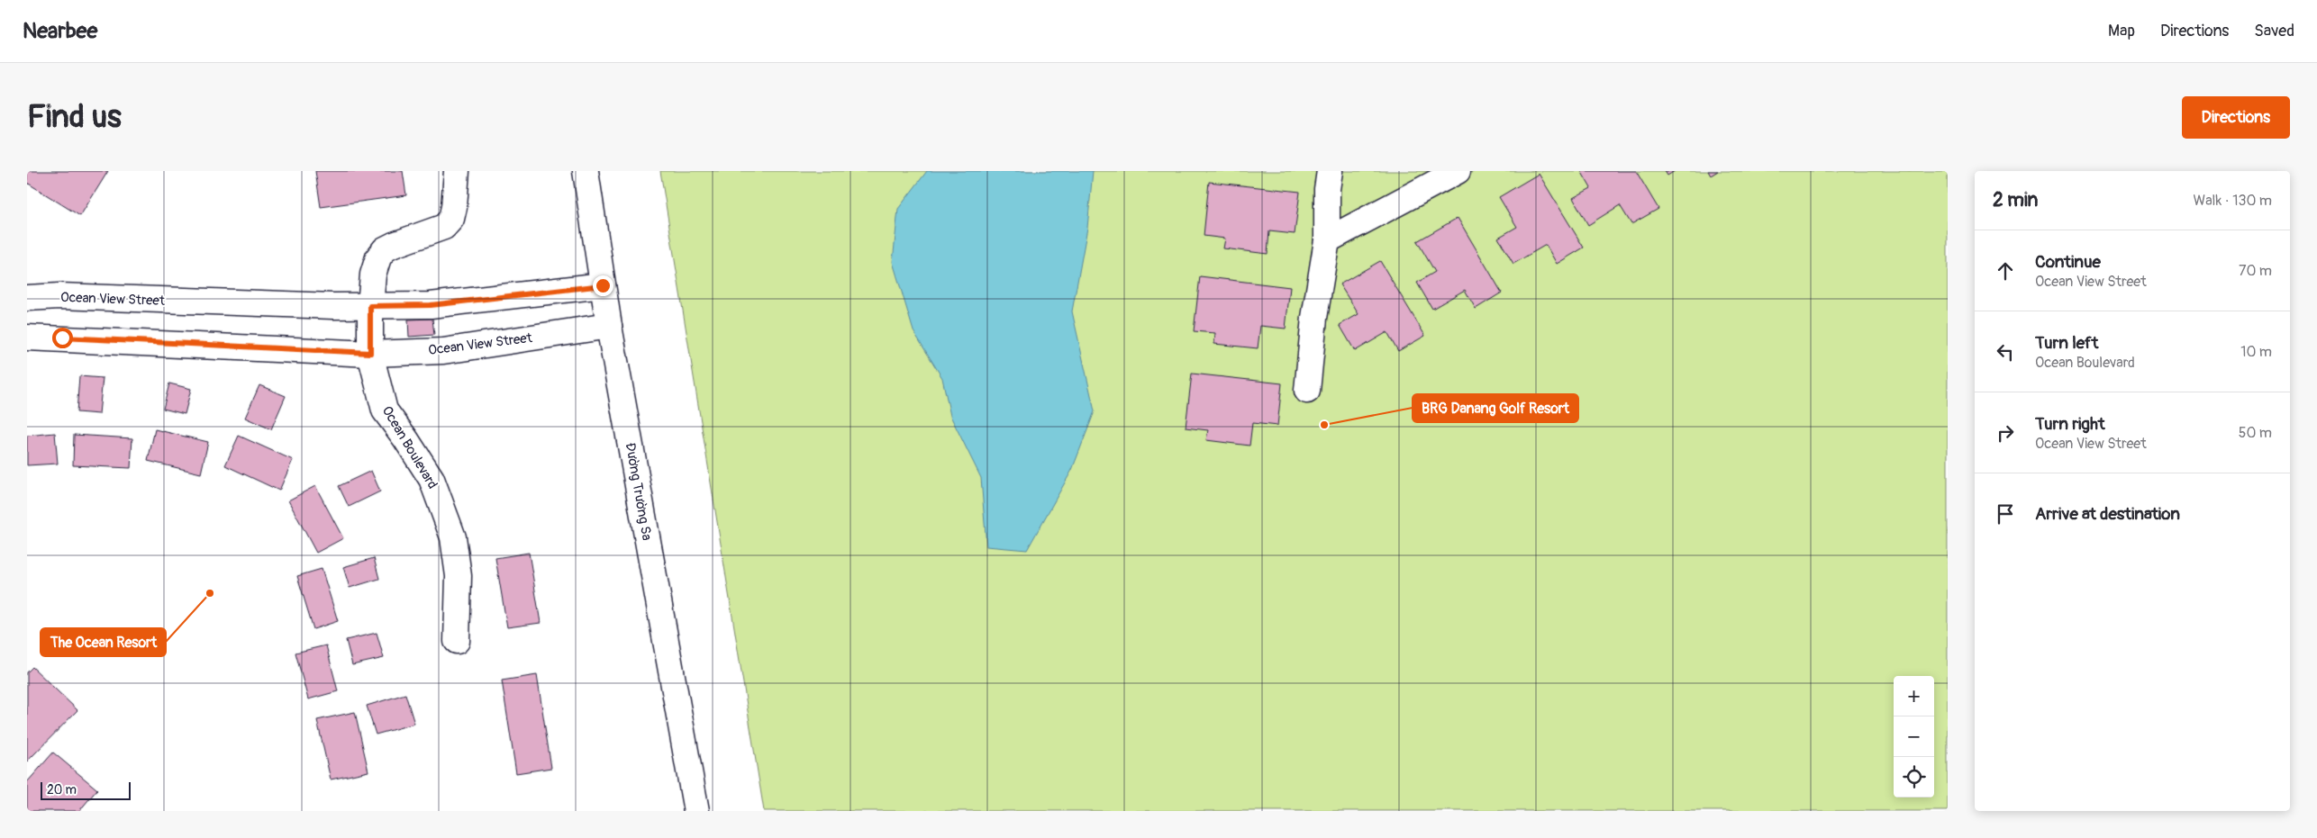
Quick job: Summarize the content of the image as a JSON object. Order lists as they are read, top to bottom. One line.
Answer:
{"streets":{"street":["Ocean View Street","Ocean Boulevard","Đường Trường Sa"]},"crossings":[["Ocean View Street","Ocean Boulevard"],["Ocean View Street","Đường Trường Sa"]],"places":["BRG Danang Golf Resort","The Ocean Resort"],"scale_bar":"20 m","page":{"header":"Nearbee","nav":["Map","Directions","Saved"],"buttons":"Directions","title":"Find us","heading":["2 min","Walk · 130 m"],"list":[["Continue","Ocean View Street","70 m"],["Turn left","Ocean Boulevard","10 m"],["Turn right","Ocean View Street","50 m"],"Arrive at destination"],"map_buttons":["+","−"],"scale":"20 m"}}
